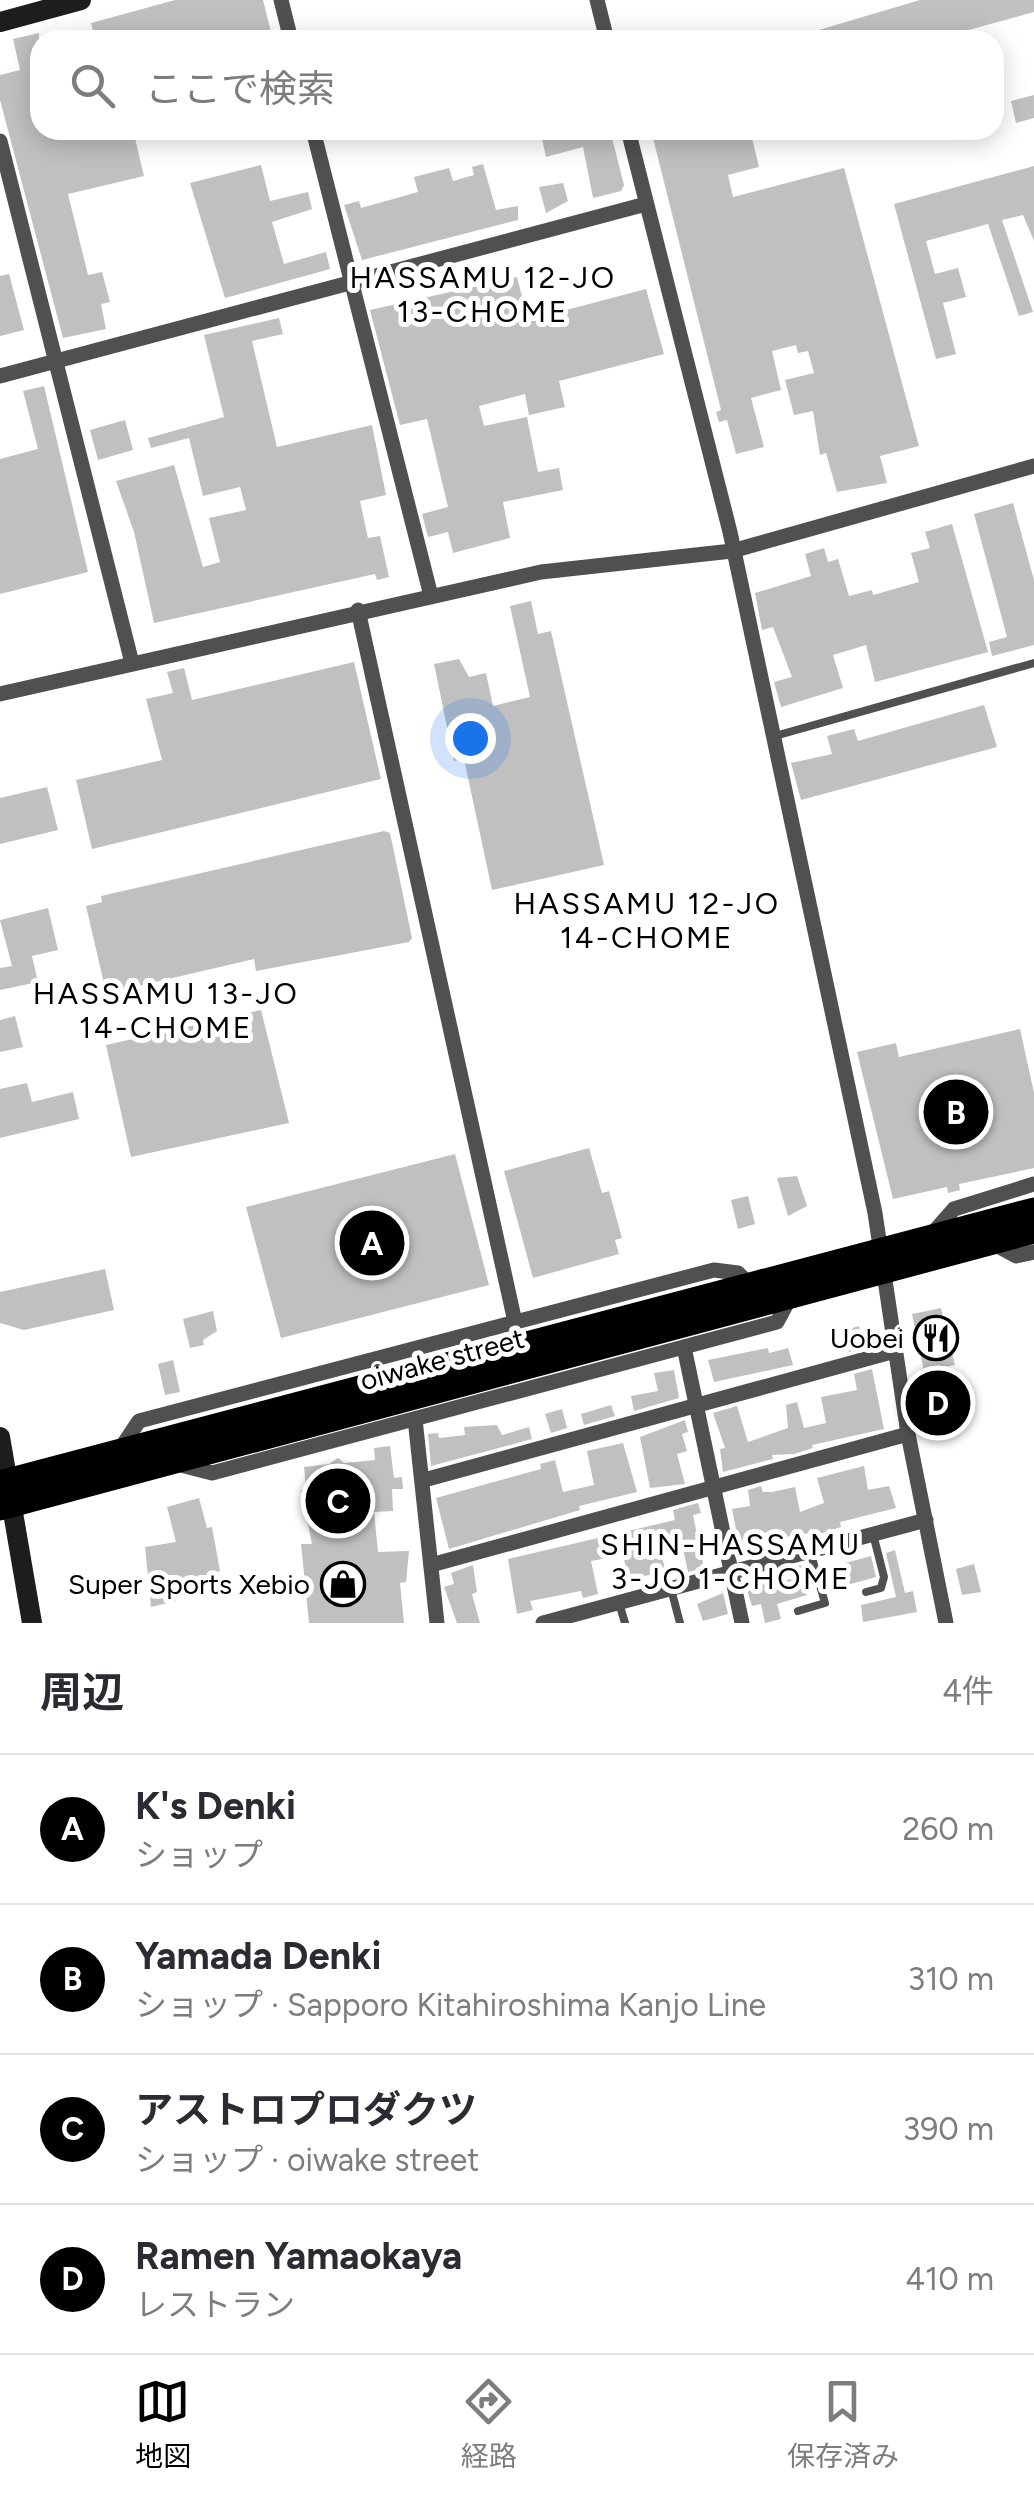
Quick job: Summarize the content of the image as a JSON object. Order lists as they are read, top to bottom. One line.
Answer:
{"streets":{"main road":["oiwake street"]},"districts":["HASSAMU 12-JO 13-CHOME","HASSAMU 12-JO 14-CHOME","HASSAMU 13-JO 14-CHOME","SHIN-HASSAMU 3-JO 1-CHOME"],"places":{"restaurant":["Uobei"],"shop":["Super Sports Xebio"]},"page":{"search":"ここで検索","pins":["B","A","D","C"],"heading":["周辺","4件"],"list":[{"mark":"A","name":"K's Denki","note":"ショップ","value":"260 m"},{"mark":"B","name":"Yamada Denki","note":"ショップ · Sapporo Kitahiroshima Kanjo Line","value":"310 m"},{"mark":"C","name":"アストロプロダクツ","note":"ショップ · oiwake street","value":"390 m"},{"mark":"D","name":"Ramen Yamaokaya","note":"レストラン","value":"410 m"}],"nav":["地図","経路","保存済み"]}}
